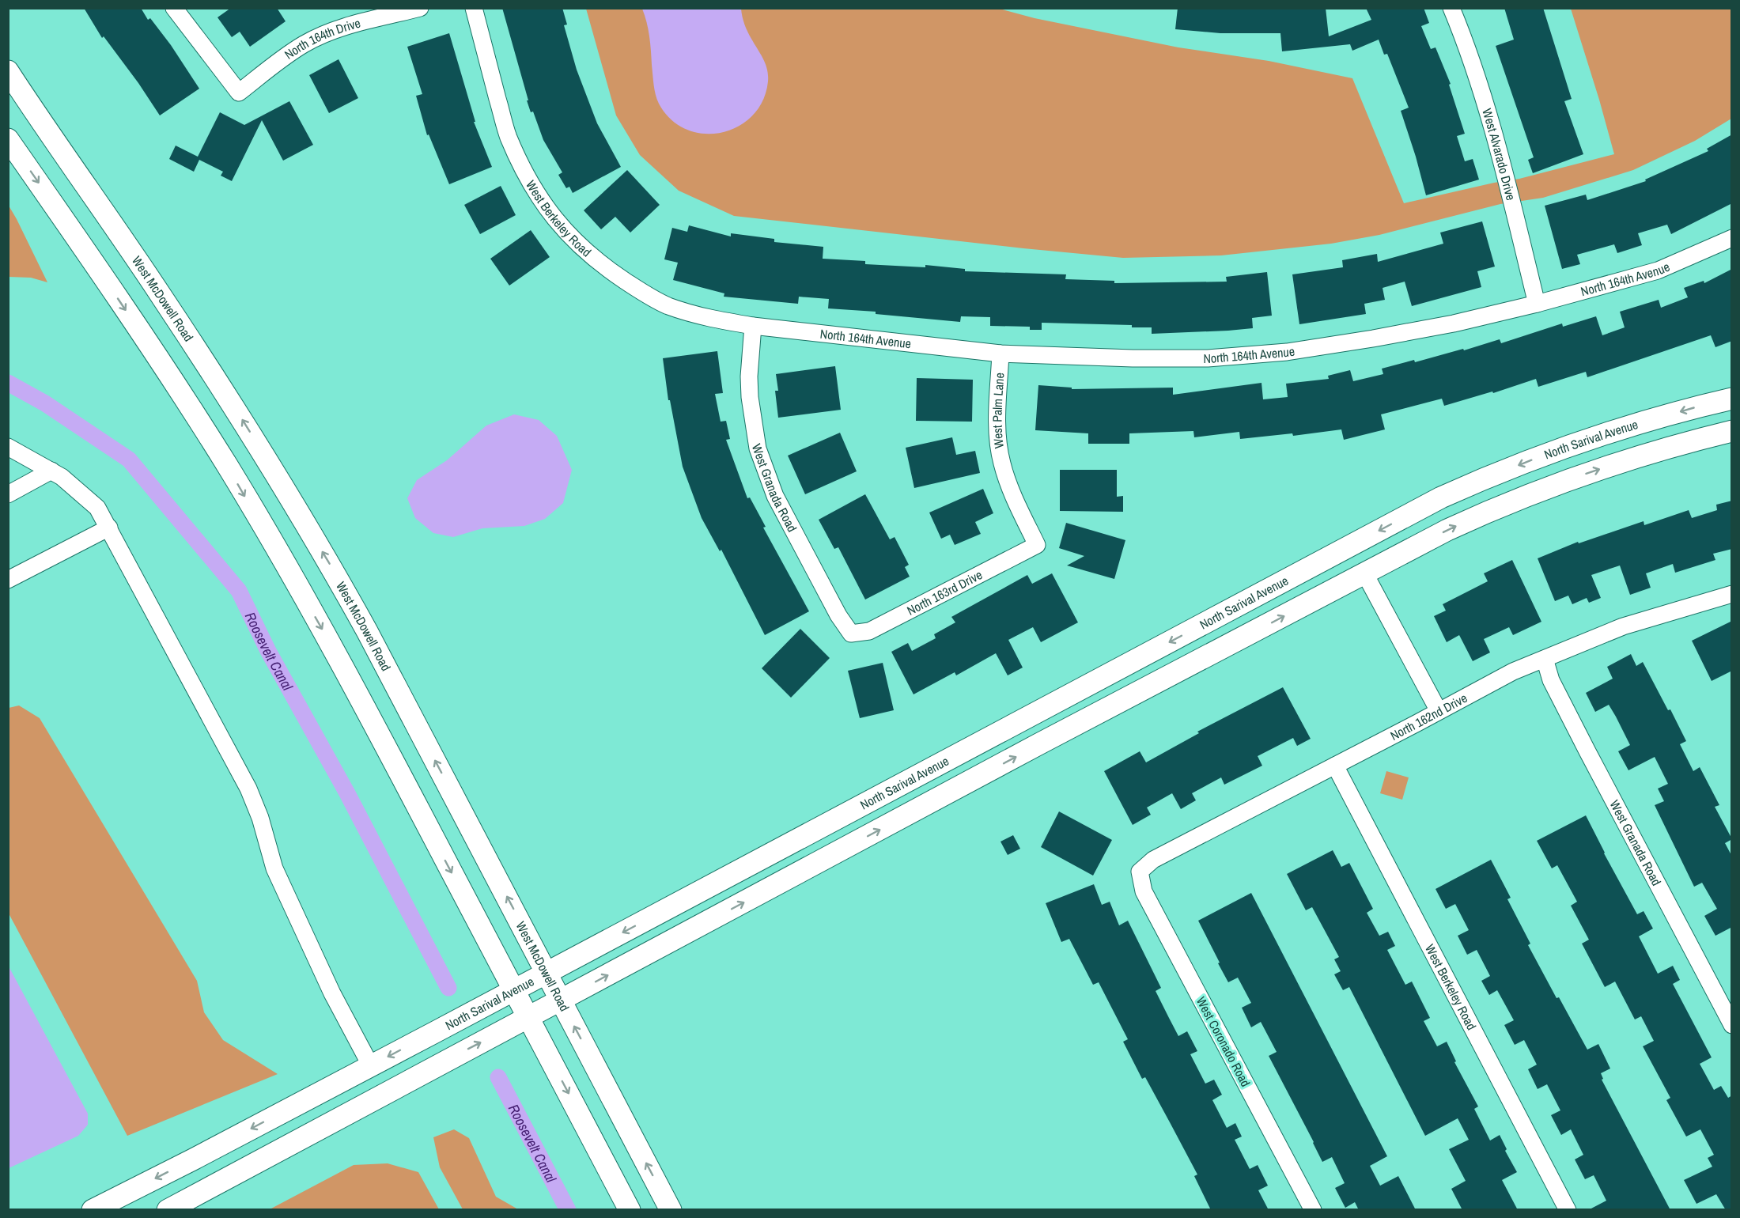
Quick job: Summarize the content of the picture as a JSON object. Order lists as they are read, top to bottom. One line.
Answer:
{"streets":{"main road":["West McDowell Road","North Sarival Avenue"],"street":["North 164th Drive","West Alvarado Drive","West Berkeley Road","North 164th Avenue","West Palm Lane","West Granada Road","North 163rd Drive","North 162nd Drive","West Coronado Road"]},"crossings":[["West Alvarado Drive","North 164th Avenue"],["West Berkeley Road","North 164th Avenue"],["West Berkeley Road","West Granada Road"],["West Berkeley Road","North 162nd Drive"],["North 164th Avenue","West Palm Lane"],["North 164th Avenue","West Granada Road"],["West McDowell Road","North Sarival Avenue"],["West Palm Lane","North 163rd Drive"],["West Granada Road","North 163rd Drive"],["West Granada Road","North 162nd Drive"],["North 162nd Drive","West Coronado Road"]],"water":["Roosevelt Canal"]}
